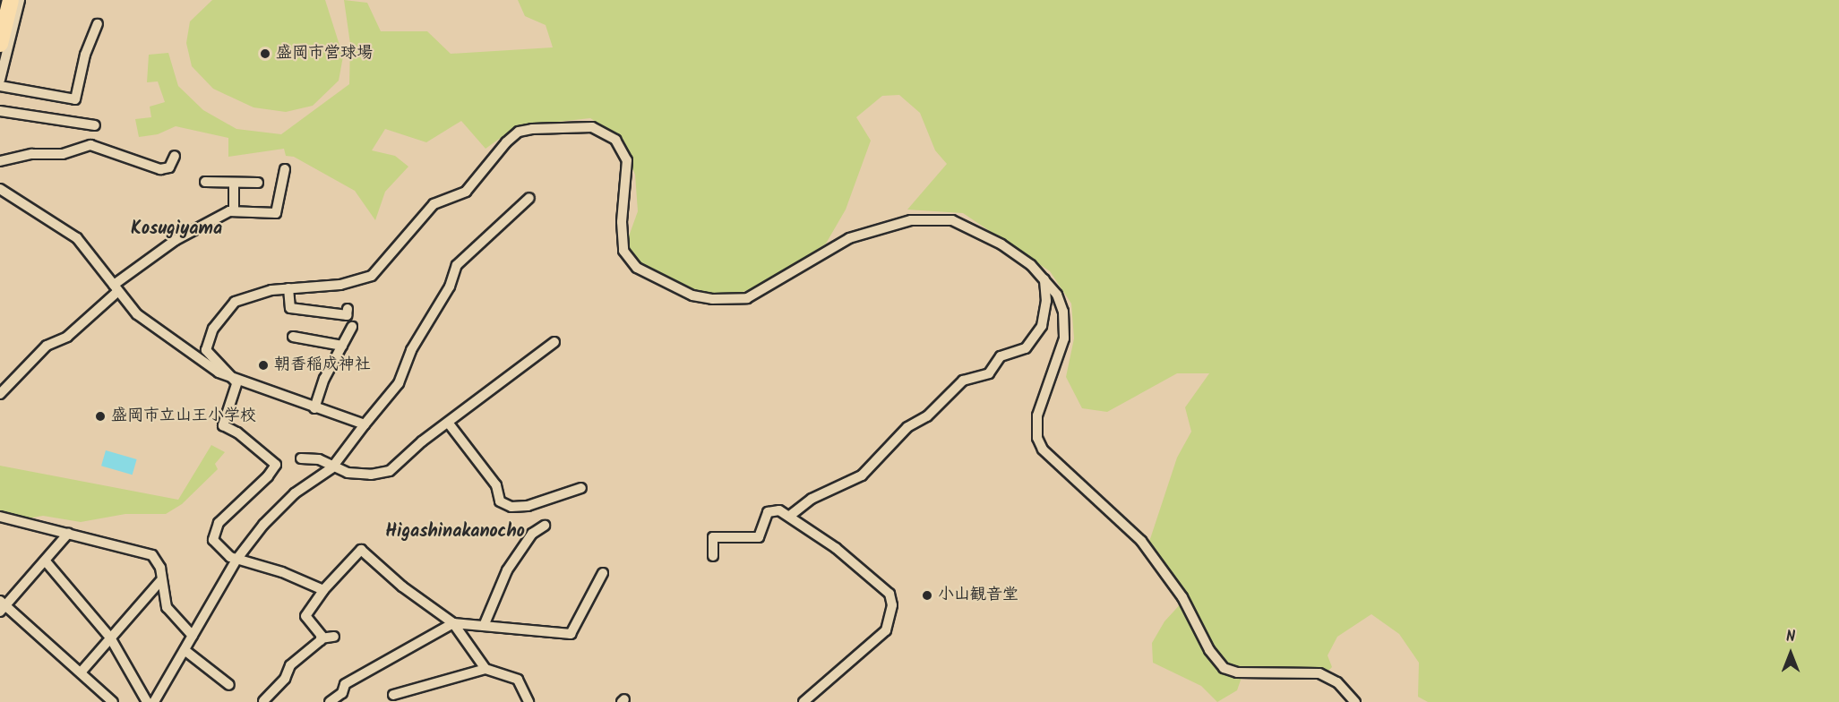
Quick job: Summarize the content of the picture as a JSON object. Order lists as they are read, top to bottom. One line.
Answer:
{"districts":["Kosugiyama","Higashinakanocho"],"places":["盛岡市営球場","朝香稲成神社","盛岡市立山王小学校","小山観音堂"],"north":"top"}
